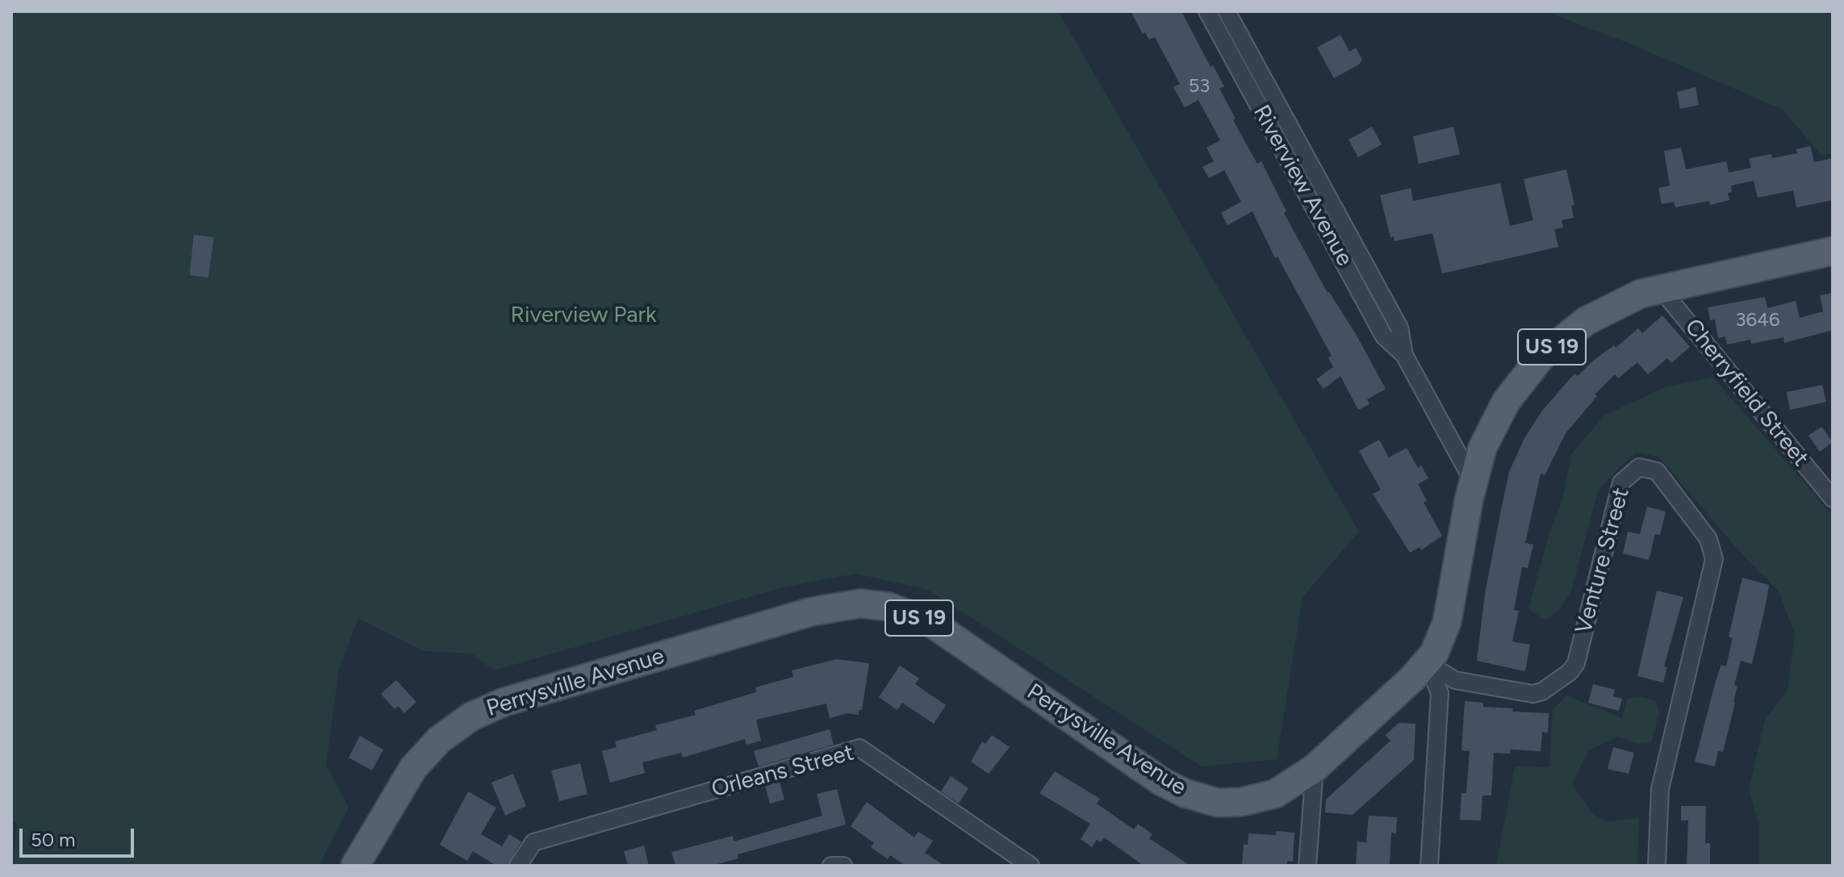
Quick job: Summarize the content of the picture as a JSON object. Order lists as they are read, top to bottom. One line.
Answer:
{"streets":{"main road":["US 19","Perrysville Avenue"],"street":["Riverview Avenue","Cherryfield Street","Venture Street","Orleans Street"]},"crossings":[["Riverview Avenue","Perrysville Avenue"],["Cherryfield Street","Perrysville Avenue"],["Venture Street","Perrysville Avenue"]],"parks":["Riverview Park"],"house_numbers":["53","3646"],"scale_bar":"50 m"}
